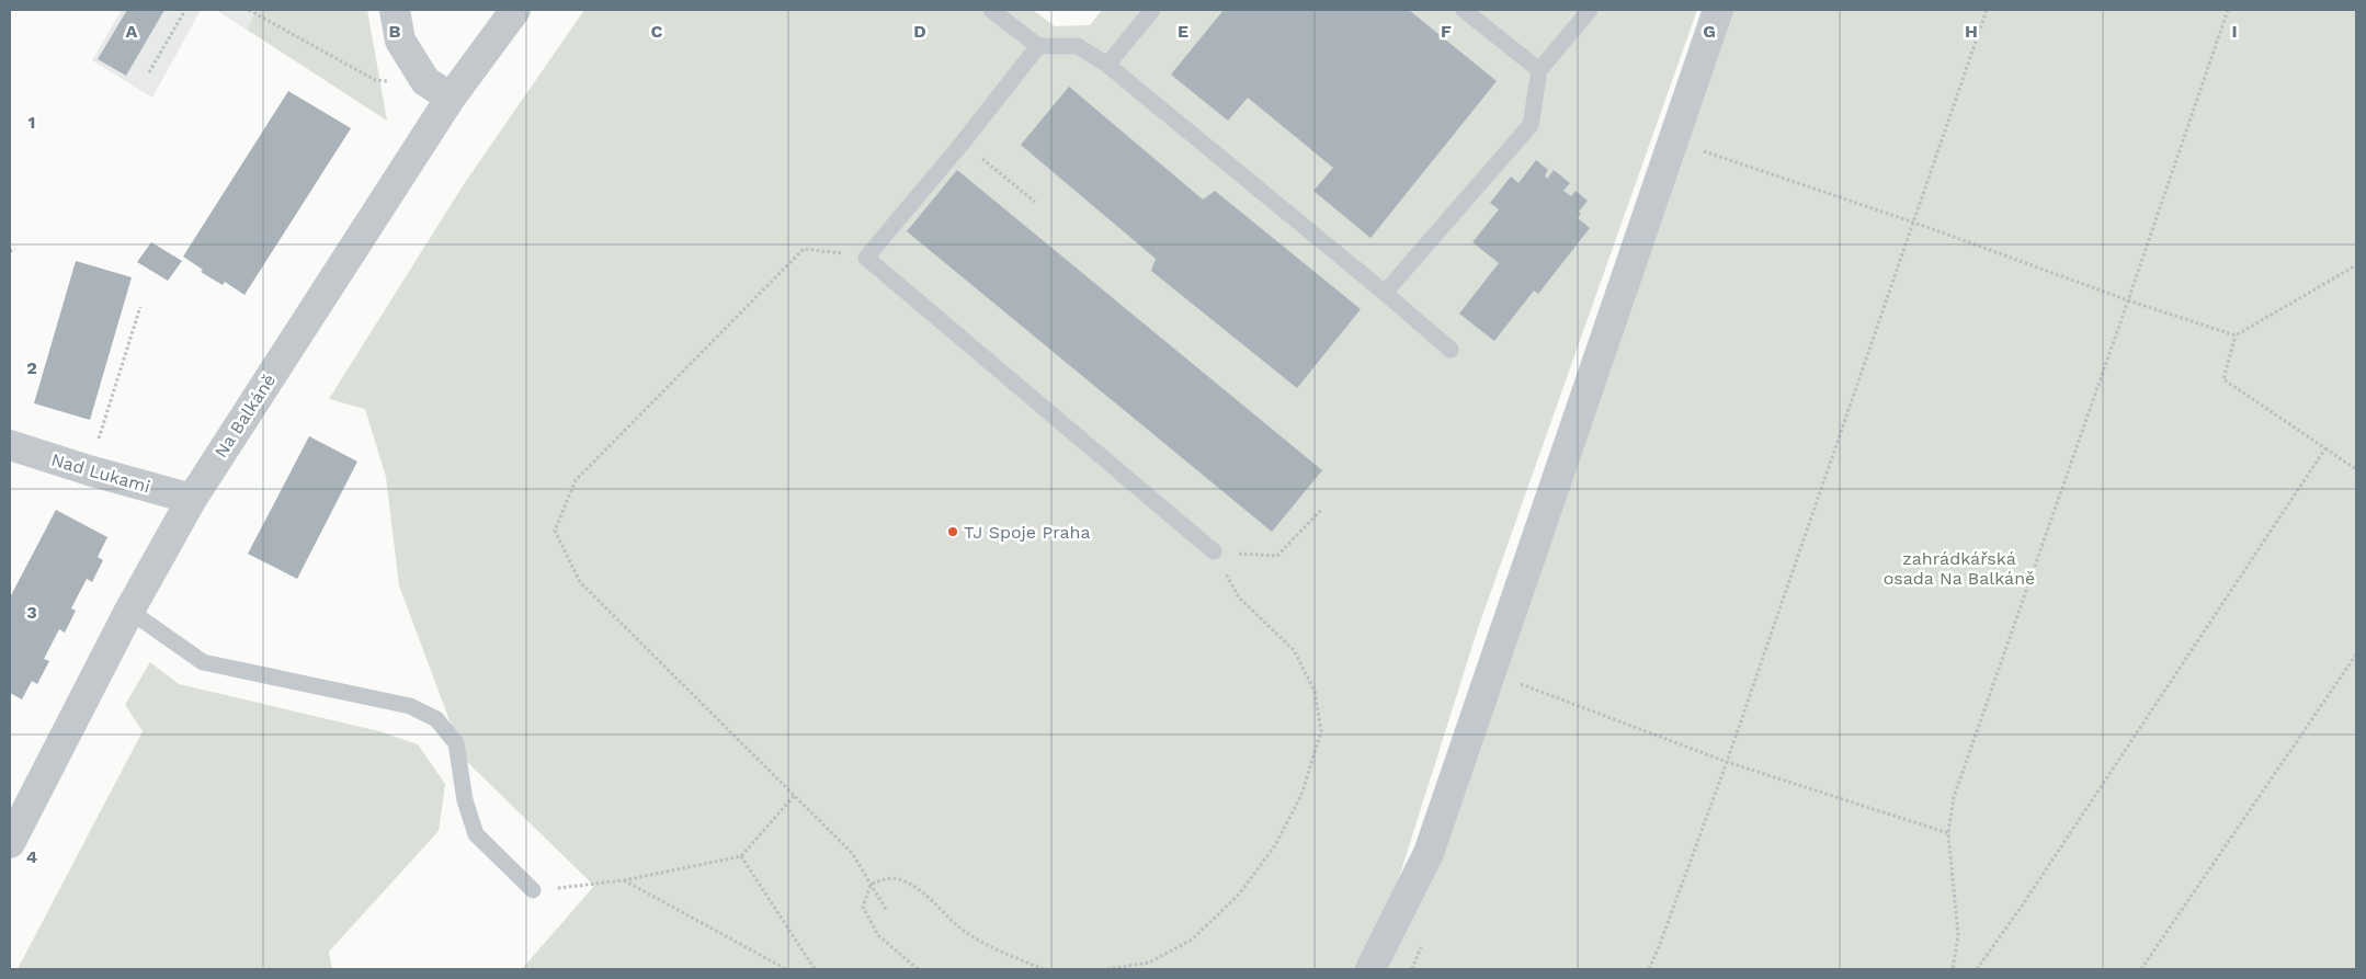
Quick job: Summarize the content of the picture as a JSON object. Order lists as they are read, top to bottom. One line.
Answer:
{"streets":{"street":["Na Balkáně","Nad Lukami"]},"crossings":[["Na Balkáně","Nad Lukami"]],"parks":["zahrádkářská osada Na Balkáně"],"places":["TJ Spoje Praha"],"grid":{"columns":["A","B","C","D","E","F","G","H","I"],"rows":["1","2","3","4"]}}
